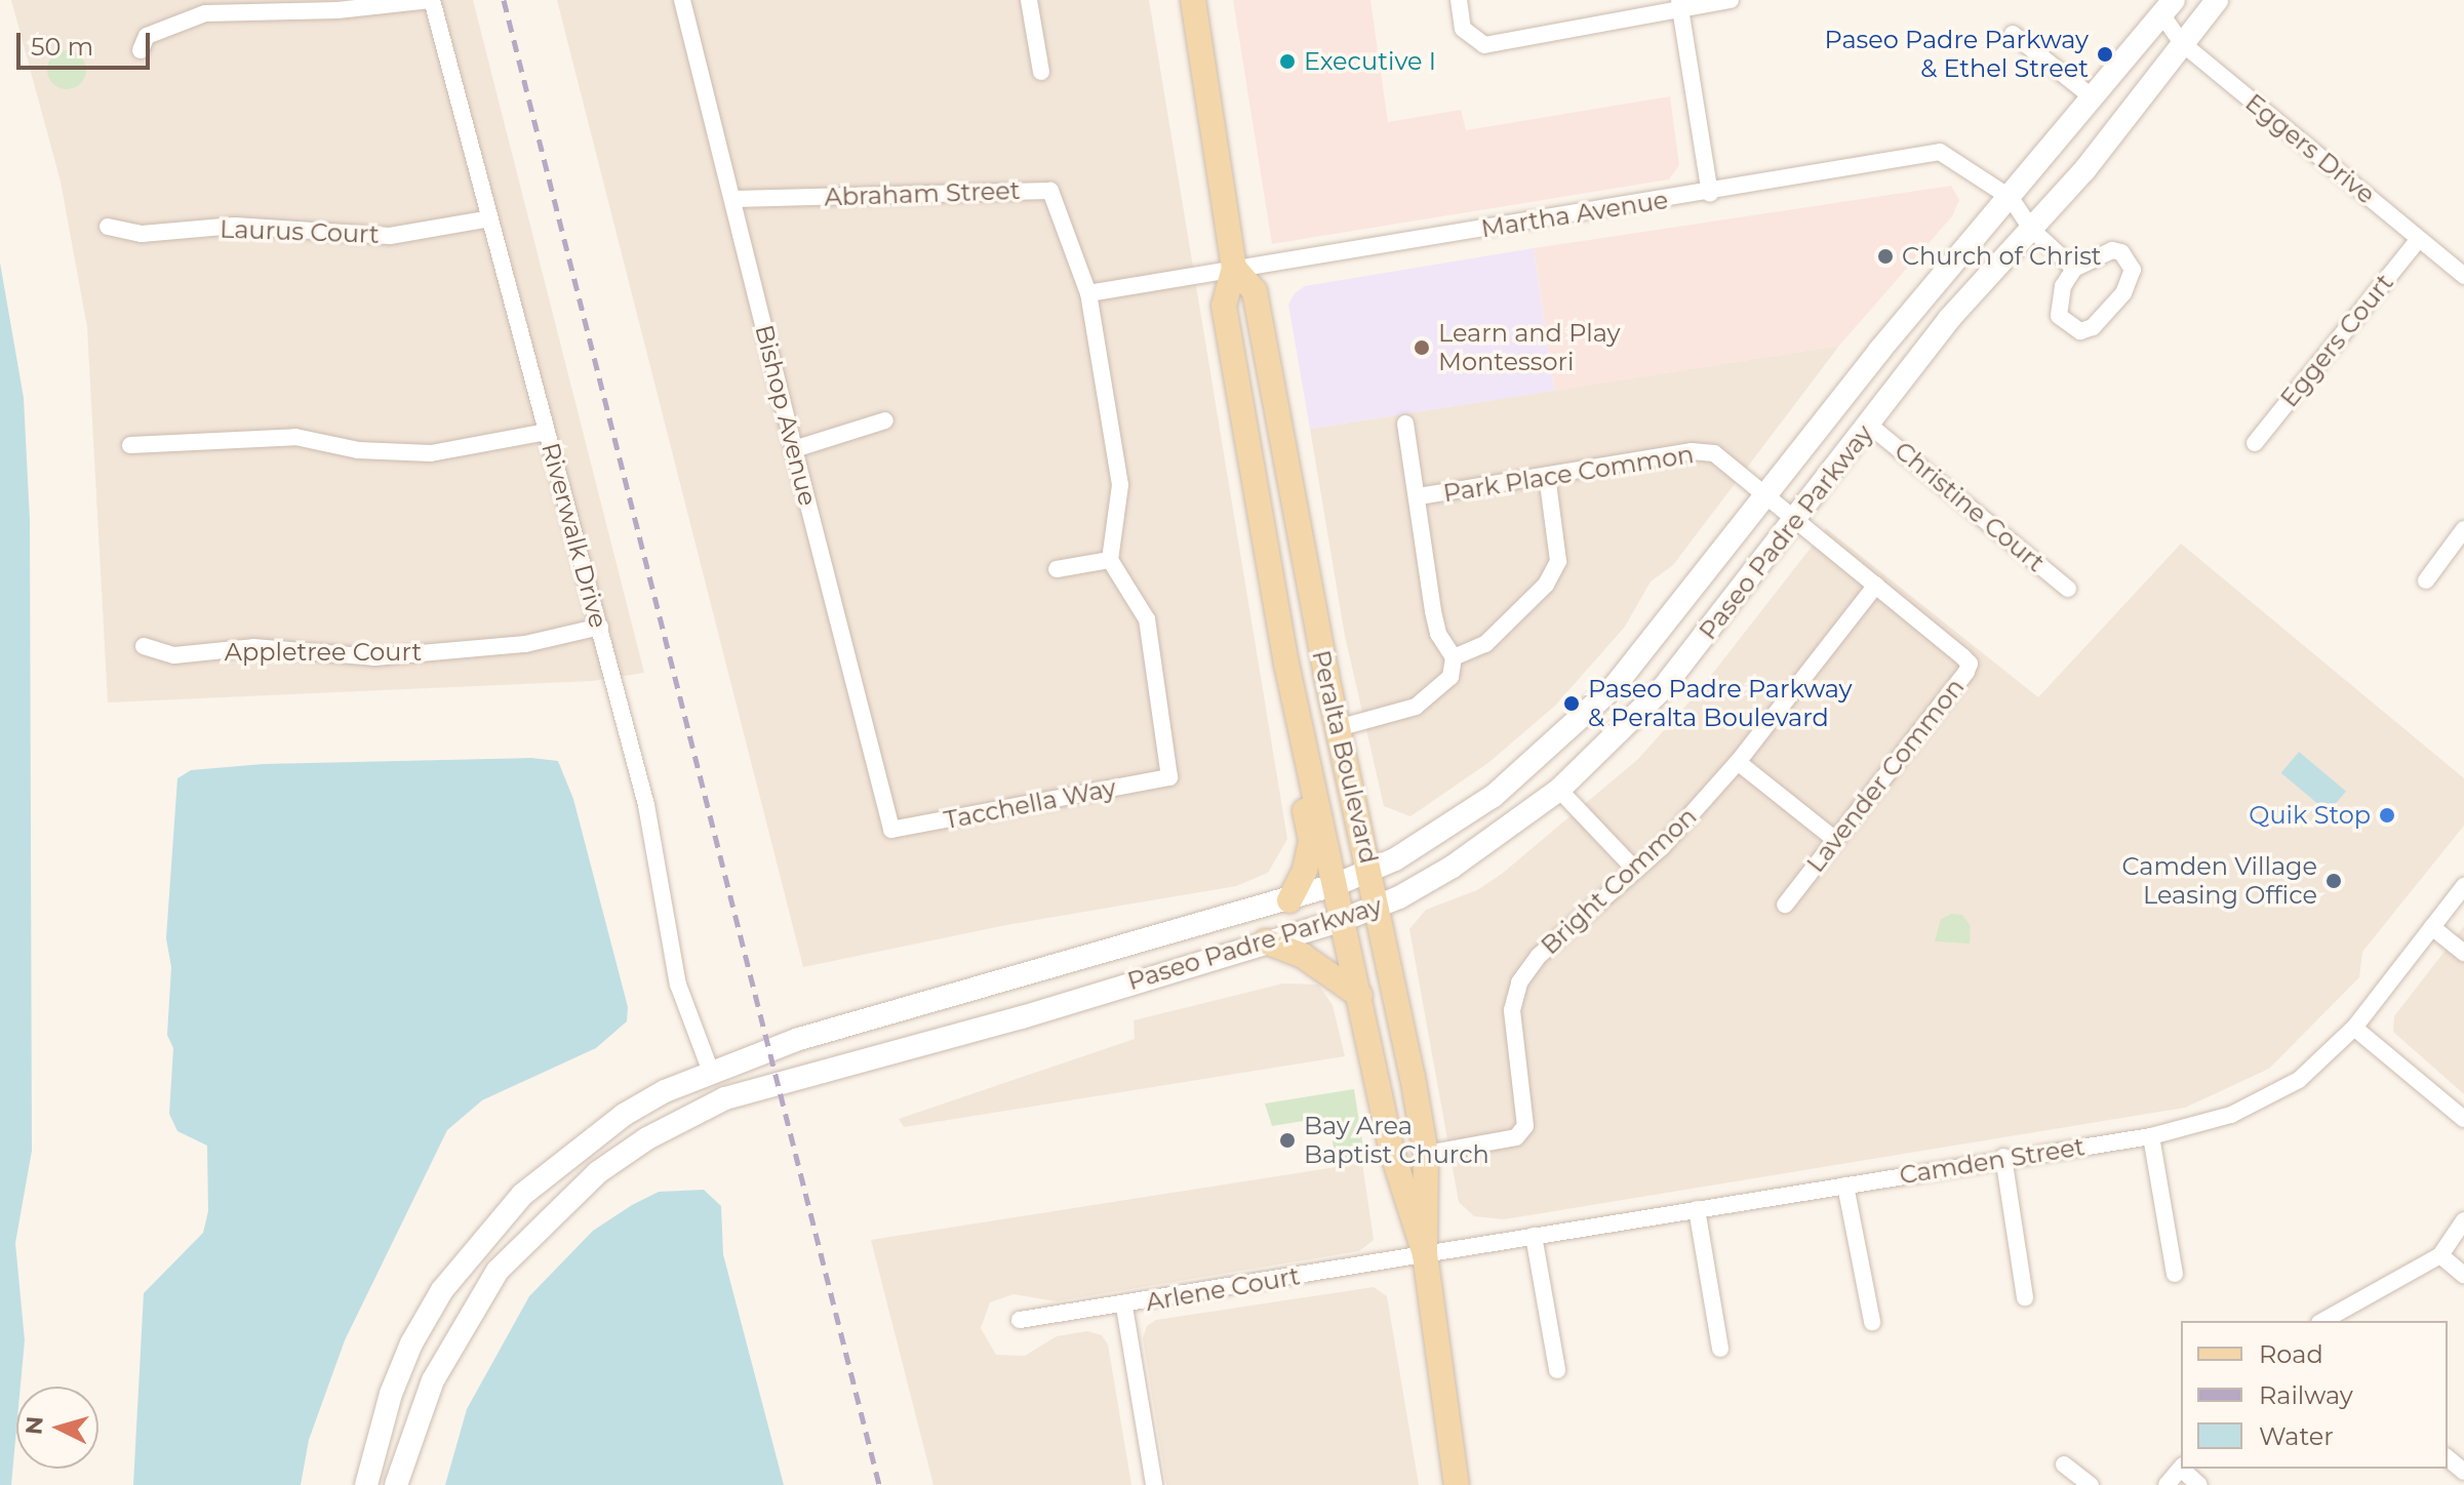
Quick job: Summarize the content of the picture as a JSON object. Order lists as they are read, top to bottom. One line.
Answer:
{"streets":{"main road":["Paseo Padre Parkway","Peralta Boulevard"],"street":["Eggers Drive","Abraham Street","Martha Avenue","Laurus Court","Eggers Court","Bishop Avenue","Park Place Common","Christine Court","Riverwalk Drive","Appletree Court","Lavender Common","Tacchella Way","Bright Common","Camden Street","Arlene Court"]},"crossings":[["Eggers Drive","Eggers Court"],["Eggers Drive","Paseo Padre Parkway"],["Abraham Street","Martha Avenue"],["Abraham Street","Bishop Avenue"],["Martha Avenue","Paseo Padre Parkway"],["Martha Avenue","Peralta Boulevard"],["Laurus Court","Riverwalk Drive"],["Bishop Avenue","Tacchella Way"],["Park Place Common","Paseo Padre Parkway"],["Park Place Common","Lavender Common"],["Park Place Common","Bright Common"],["Christine Court","Paseo Padre Parkway"],["Paseo Padre Parkway","Riverwalk Drive"],["Paseo Padre Parkway","Peralta Boulevard"],["Riverwalk Drive","Appletree Court"],["Peralta Boulevard","Bright Common"],["Peralta Boulevard","Camden Street"],["Peralta Boulevard","Arlene Court"],["Lavender Common","Bright Common"],["Camden Street","Arlene Court"]],"places":["Paseo Padre Parkway & Ethel Street","Executive I","Church of Christ","Learn and Play Montessori","Paseo Padre Parkway & Peralta Boulevard","Quik Stop","Camden Village Leasing Office","Bay Area Baptist Church"],"legend":["Road","Railway","Water"],"scale_bar":"50 m","north":"left"}
